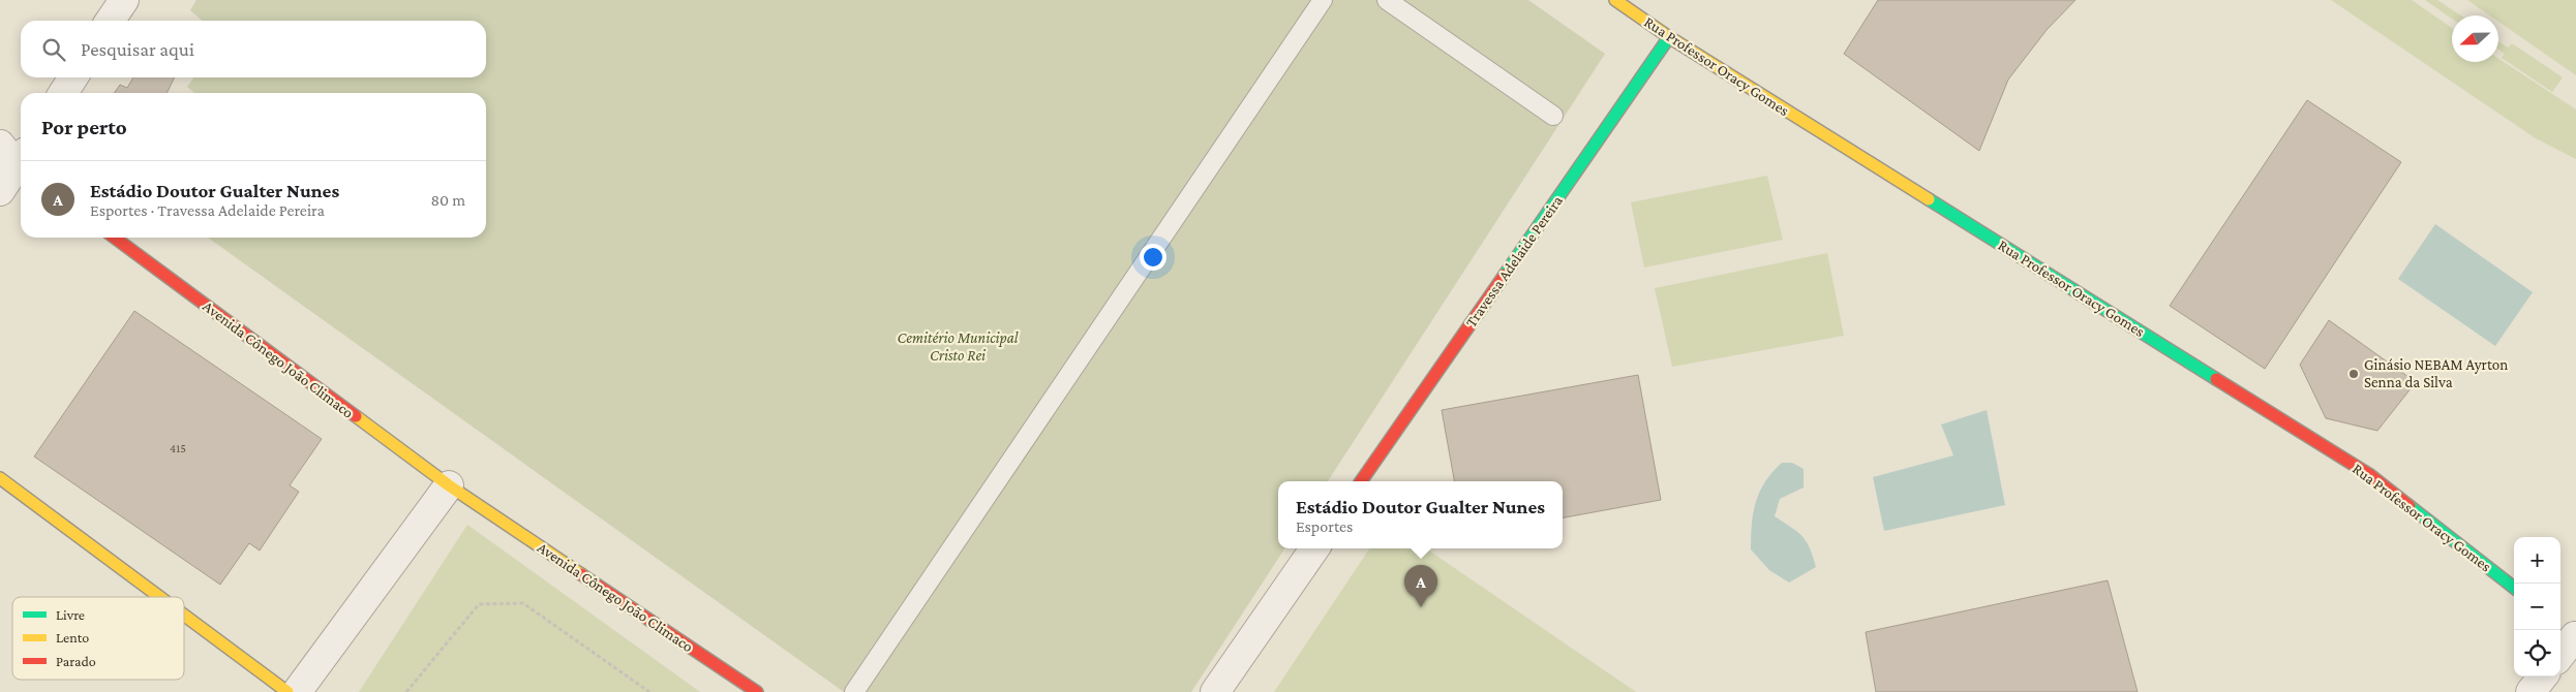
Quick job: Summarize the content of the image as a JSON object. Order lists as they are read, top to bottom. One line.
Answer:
{"streets":{"street":["Rua Professor Oracy Gomes","Travessa Adelaide Pereira","Avenida Cônego João Climaco"]},"crossings":[["Rua Professor Oracy Gomes","Travessa Adelaide Pereira"]],"parks":["Cemitério Municipal Cristo Rei"],"places":["Ginásio NEBAM Ayrton Senna da Silva"],"house_numbers":["415"],"legend":["Livre","Lento","Parado"],"north":"left","page":{"search":"Pesquisar aqui","heading":"Por perto","list":[{"mark":"A","name":"Estádio Doutor Gualter Nunes","note":"Esportes · Travessa Adelaide Pereira","value":"80 m"}],"popup":["Estádio Doutor Gualter Nunes","Esportes"],"map_buttons":["+","−"],"pins":"A"}}
